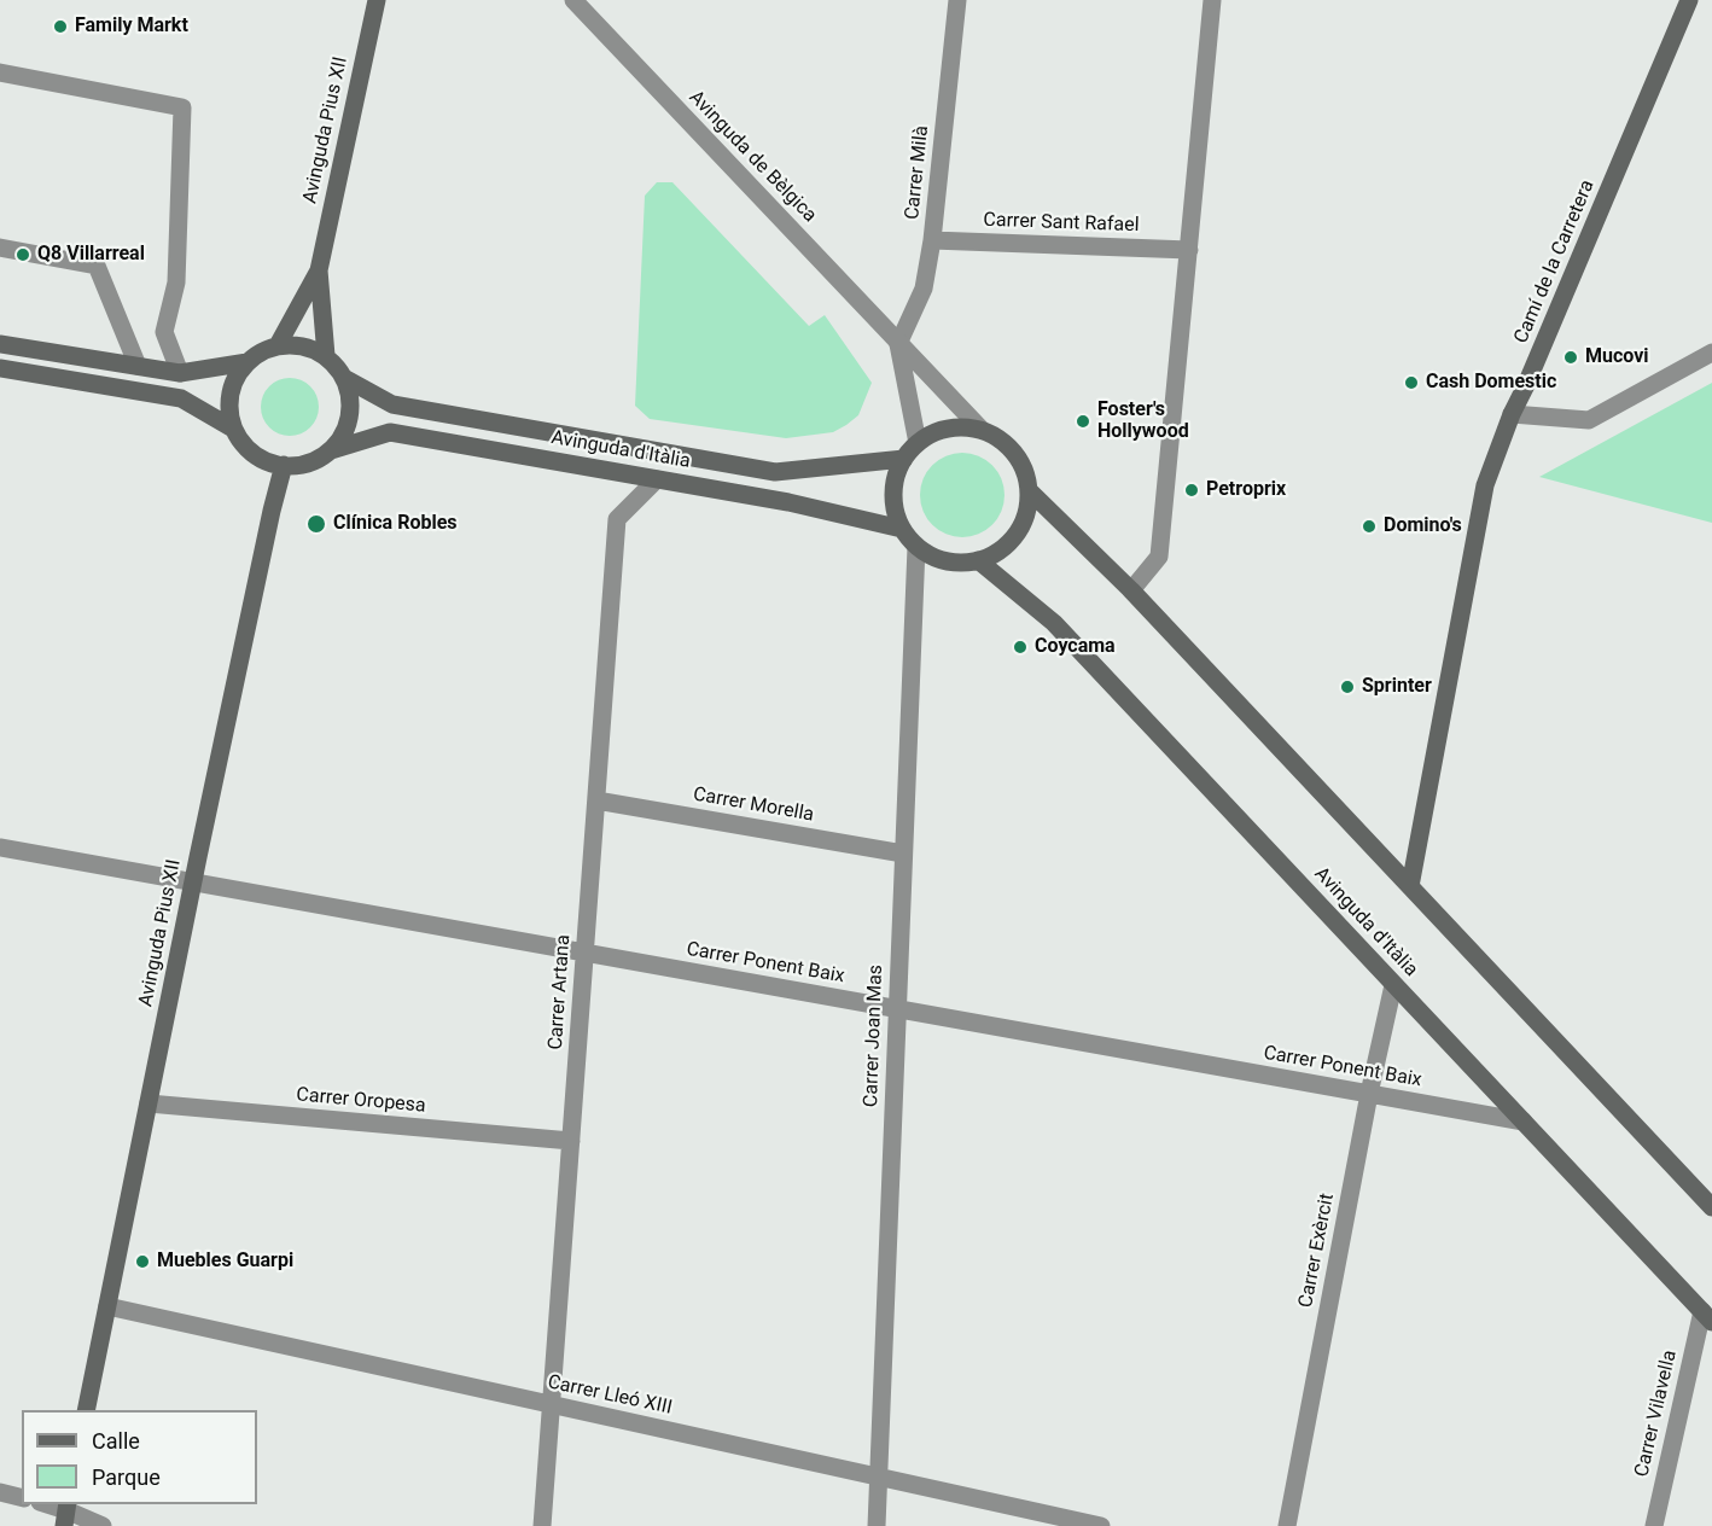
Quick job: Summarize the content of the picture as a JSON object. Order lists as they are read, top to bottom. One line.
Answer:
{"streets":{"main road":["Avinguda Pius XII","Camí de la Carretera","Avinguda d'Itàlia"],"street":["Avinguda de Bèlgica","Carrer Milà","Carrer Sant Rafael","Carrer Morella","Carrer Ponent Baix","Carrer Artana","Carrer Joan Mas","Carrer Oropesa","Carrer Exèrcit","Carrer Lleó XIII","Carrer Vilavella"]},"crossings":[["Avinguda Pius XII","Avinguda d'Itàlia"],["Avinguda Pius XII","Carrer Ponent Baix"],["Avinguda Pius XII","Carrer Oropesa"],["Avinguda Pius XII","Carrer Lleó XIII"],["Avinguda de Bèlgica","Carrer Milà"],["Avinguda de Bèlgica","Avinguda d'Itàlia"],["Avinguda de Bèlgica","Carrer Joan Mas"],["Carrer Milà","Carrer Sant Rafael"],["Avinguda d'Itàlia","Carrer Ponent Baix"],["Avinguda d'Itàlia","Carrer Artana"],["Avinguda d'Itàlia","Carrer Joan Mas"],["Avinguda d'Itàlia","Carrer Exèrcit"],["Avinguda d'Itàlia","Carrer Vilavella"],["Carrer Morella","Carrer Artana"],["Carrer Morella","Carrer Joan Mas"],["Carrer Ponent Baix","Carrer Artana"],["Carrer Ponent Baix","Carrer Joan Mas"],["Carrer Ponent Baix","Carrer Exèrcit"],["Carrer Artana","Carrer Oropesa"],["Carrer Artana","Carrer Lleó XIII"],["Carrer Joan Mas","Carrer Lleó XIII"]],"places":["Family Markt","Q8 Villarreal","Mucovi","Cash Domestic","Foster's Hollywood","Petroprix","Clínica Robles","Domino's","Coycama","Sprinter","Muebles Guarpi"],"legend":["Calle","Parque"]}
